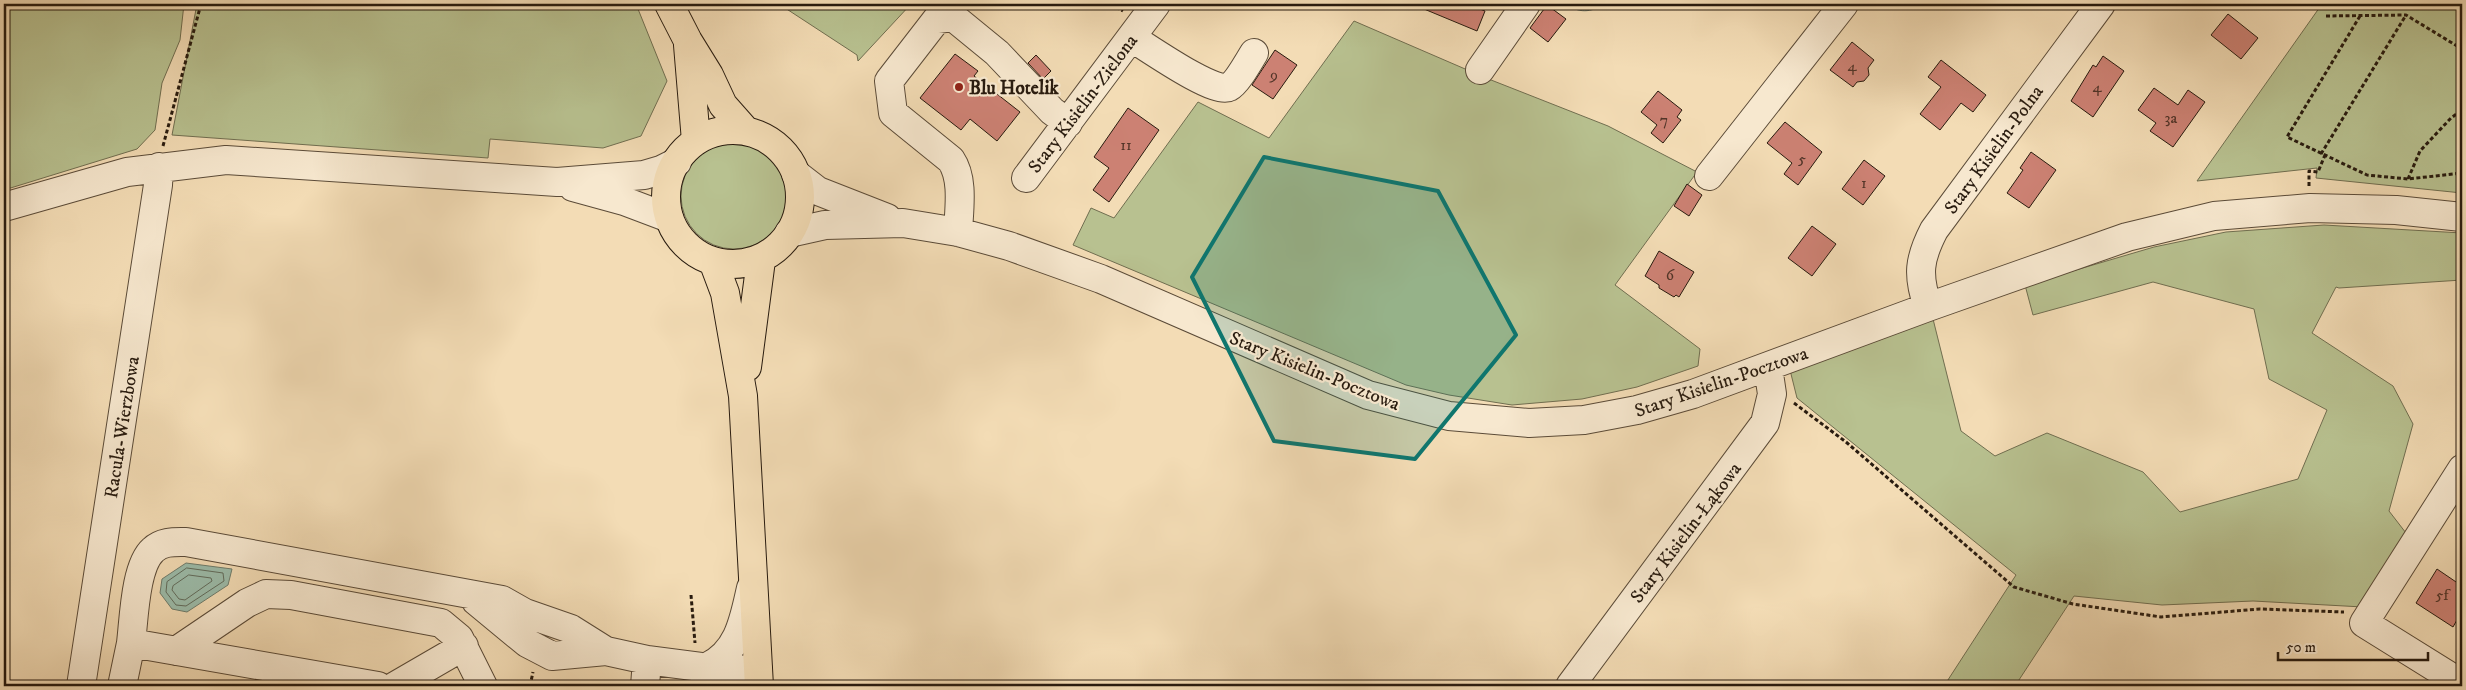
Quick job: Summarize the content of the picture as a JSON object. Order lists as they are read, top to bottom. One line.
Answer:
{"streets":{"street":["Stary Kisielin-Zielona","Stary Kisielin-Polna","Stary Kisielin-Pocztowa","Racula-Wierzbowa","Stary Kisielin-Łąkowa"]},"crossings":[["Stary Kisielin-Polna","Stary Kisielin-Pocztowa"],["Stary Kisielin-Pocztowa","Stary Kisielin-Łąkowa"]],"places":["Blu Hotelik"],"house_numbers":["4","9","4","3a","7","11","5","1","6","5f"],"scale_bar":"50 m"}
